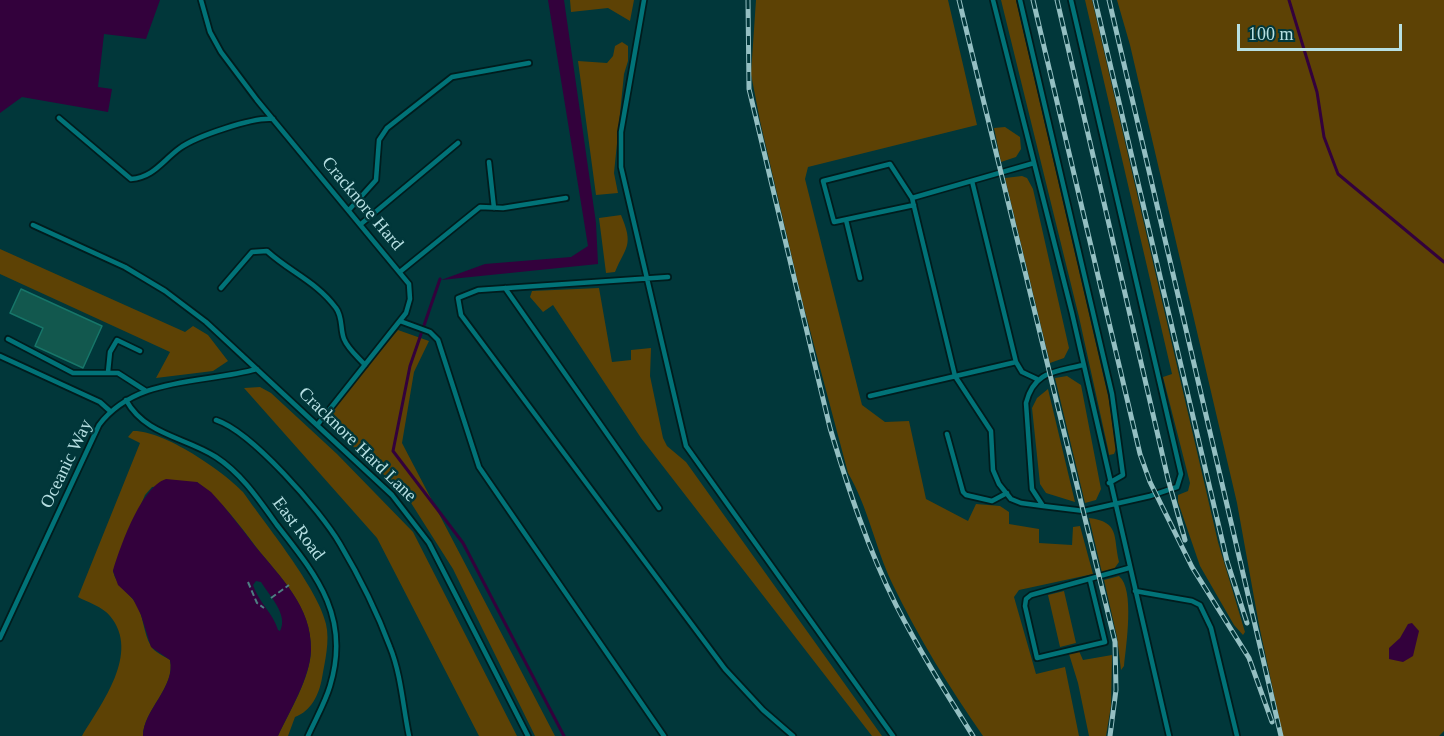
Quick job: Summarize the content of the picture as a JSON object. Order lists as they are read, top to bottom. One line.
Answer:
{"streets":{"lane":["Cracknore Hard","Cracknore Hard Lane","Oceanic Way","East Road"]},"crossings":[["Cracknore Hard","Cracknore Hard Lane"],["Cracknore Hard Lane","Oceanic Way"],["Oceanic Way","East Road"]],"scale_bar":"100 m"}
